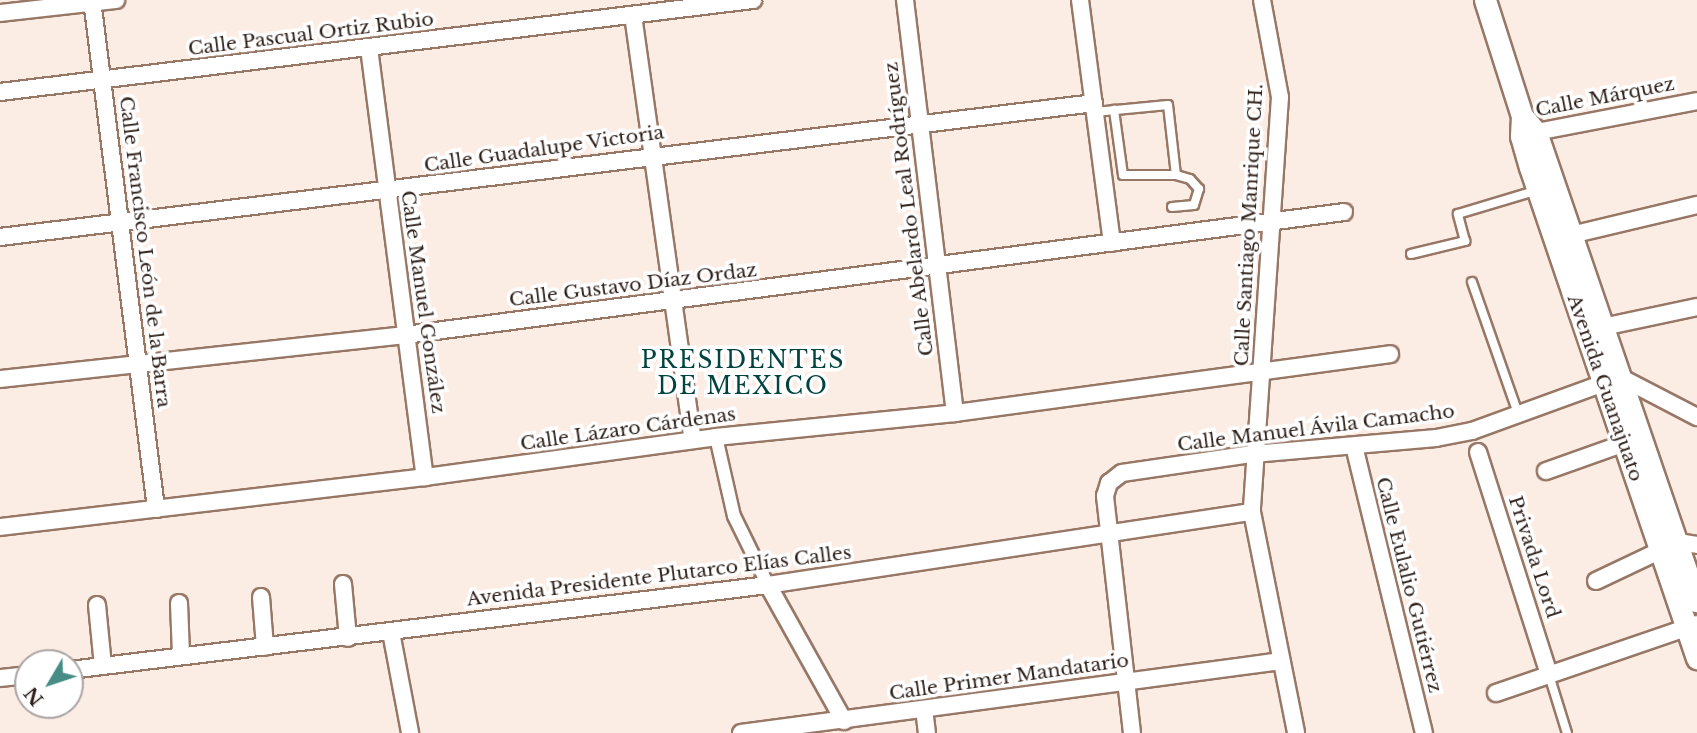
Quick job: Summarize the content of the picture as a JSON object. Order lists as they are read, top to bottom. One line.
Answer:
{"streets":{"street":["Calle Pascual Ortiz Rubio","Calle Márquez","Calle Guadalupe Victoria","Calle Abelardo Leal Rodríguez","Calle Santiago Manrique CH.","Calle Francisco León de la Barra","Calle Gustavo Díaz Ordaz","Calle Manuel González","Avenida Guanajuato","Calle Manuel Ávila Camacho","Calle Lázaro Cárdenas","Privada Lord","Avenida Presidente Plutarco Elías Calles","Calle Eulalio Gutiérrez","Calle Primer Mandatario"]},"crossings":[["Calle Pascual Ortiz Rubio","Calle Francisco León de la Barra"],["Calle Pascual Ortiz Rubio","Calle Manuel González"],["Calle Márquez","Avenida Guanajuato"],["Calle Guadalupe Victoria","Calle Abelardo Leal Rodríguez"],["Calle Guadalupe Victoria","Calle Francisco León de la Barra"],["Calle Guadalupe Victoria","Calle Manuel González"],["Calle Abelardo Leal Rodríguez","Calle Gustavo Díaz Ordaz"],["Calle Abelardo Leal Rodríguez","Calle Lázaro Cárdenas"],["Calle Santiago Manrique CH.","Calle Gustavo Díaz Ordaz"],["Calle Santiago Manrique CH.","Calle Manuel Ávila Camacho"],["Calle Santiago Manrique CH.","Calle Lázaro Cárdenas"],["Calle Santiago Manrique CH.","Avenida Presidente Plutarco Elías Calles"],["Calle Santiago Manrique CH.","Calle Primer Mandatario"],["Calle Francisco León de la Barra","Calle Gustavo Díaz Ordaz"],["Calle Francisco León de la Barra","Calle Lázaro Cárdenas"],["Calle Gustavo Díaz Ordaz","Calle Manuel González"],["Calle Manuel González","Calle Lázaro Cárdenas"],["Avenida Guanajuato","Calle Manuel Ávila Camacho"],["Calle Manuel Ávila Camacho","Avenida Presidente Plutarco Elías Calles"],["Calle Manuel Ávila Camacho","Calle Eulalio Gutiérrez"]],"districts":["PRESIDENTES DE MEXICO"],"north":"bottom left"}
